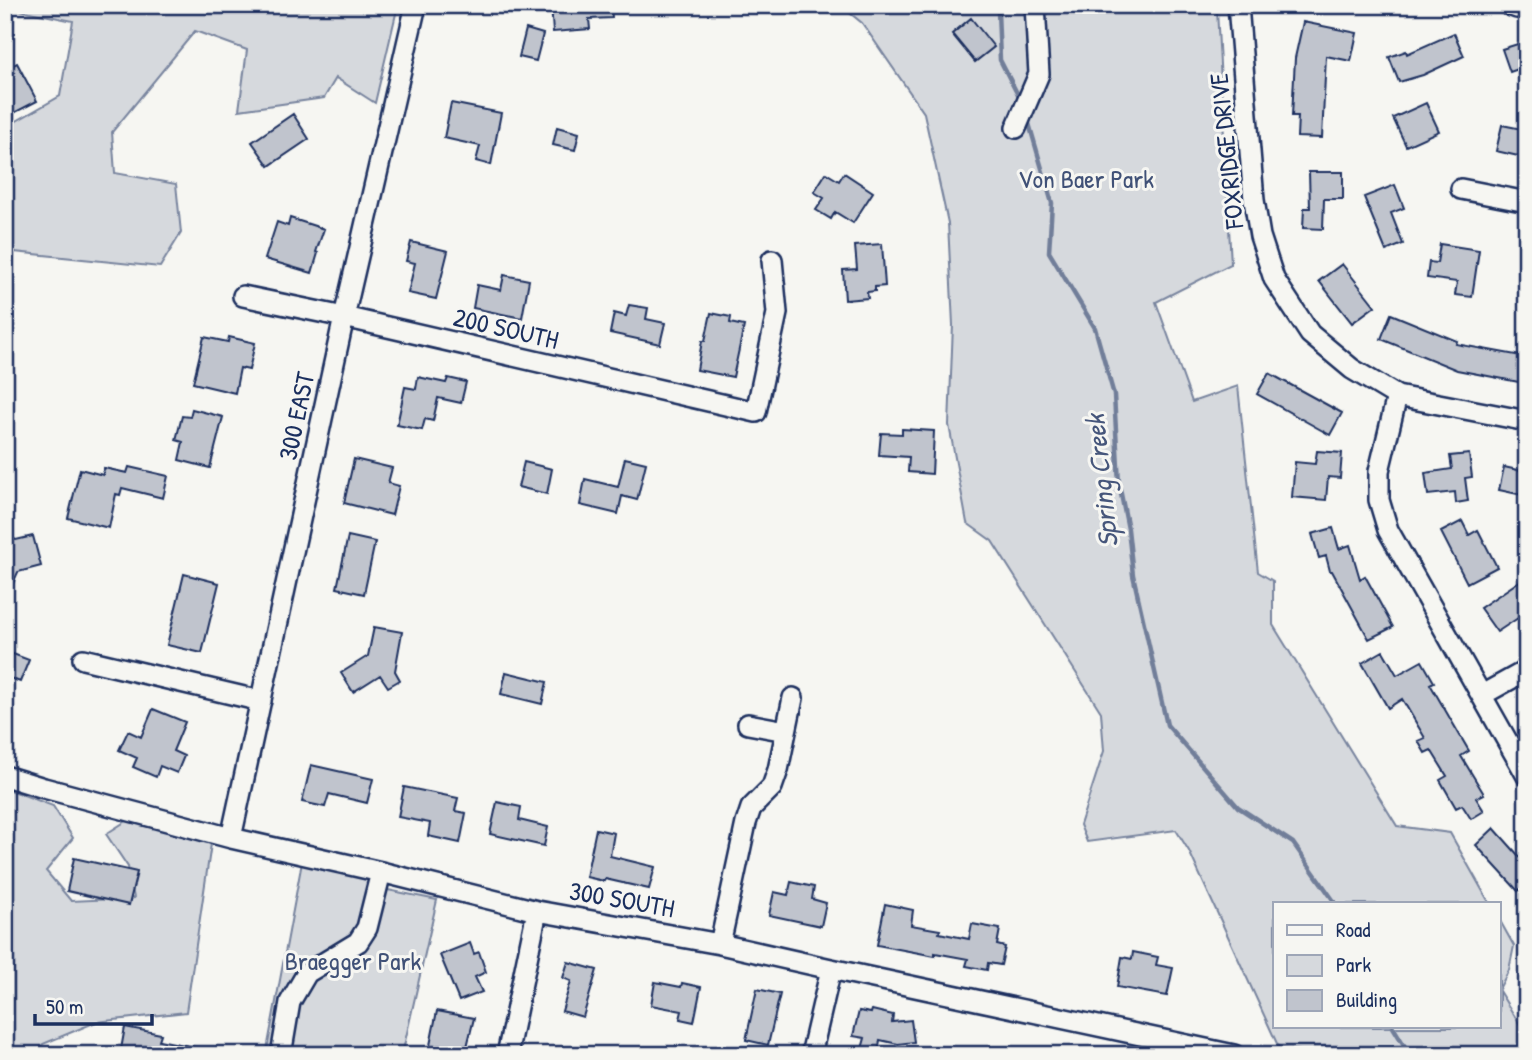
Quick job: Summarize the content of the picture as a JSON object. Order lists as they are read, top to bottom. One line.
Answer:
{"streets":{"street":["FOXRIDGE DRIVE","200 SOUTH","300 EAST","300 SOUTH"]},"crossings":[["200 SOUTH","300 EAST"],["300 EAST","300 SOUTH"]],"water":["Spring Creek"],"parks":["Von Baer Park","Braegger Park"],"legend":["Road","Park","Building"],"scale_bar":"50 m"}
